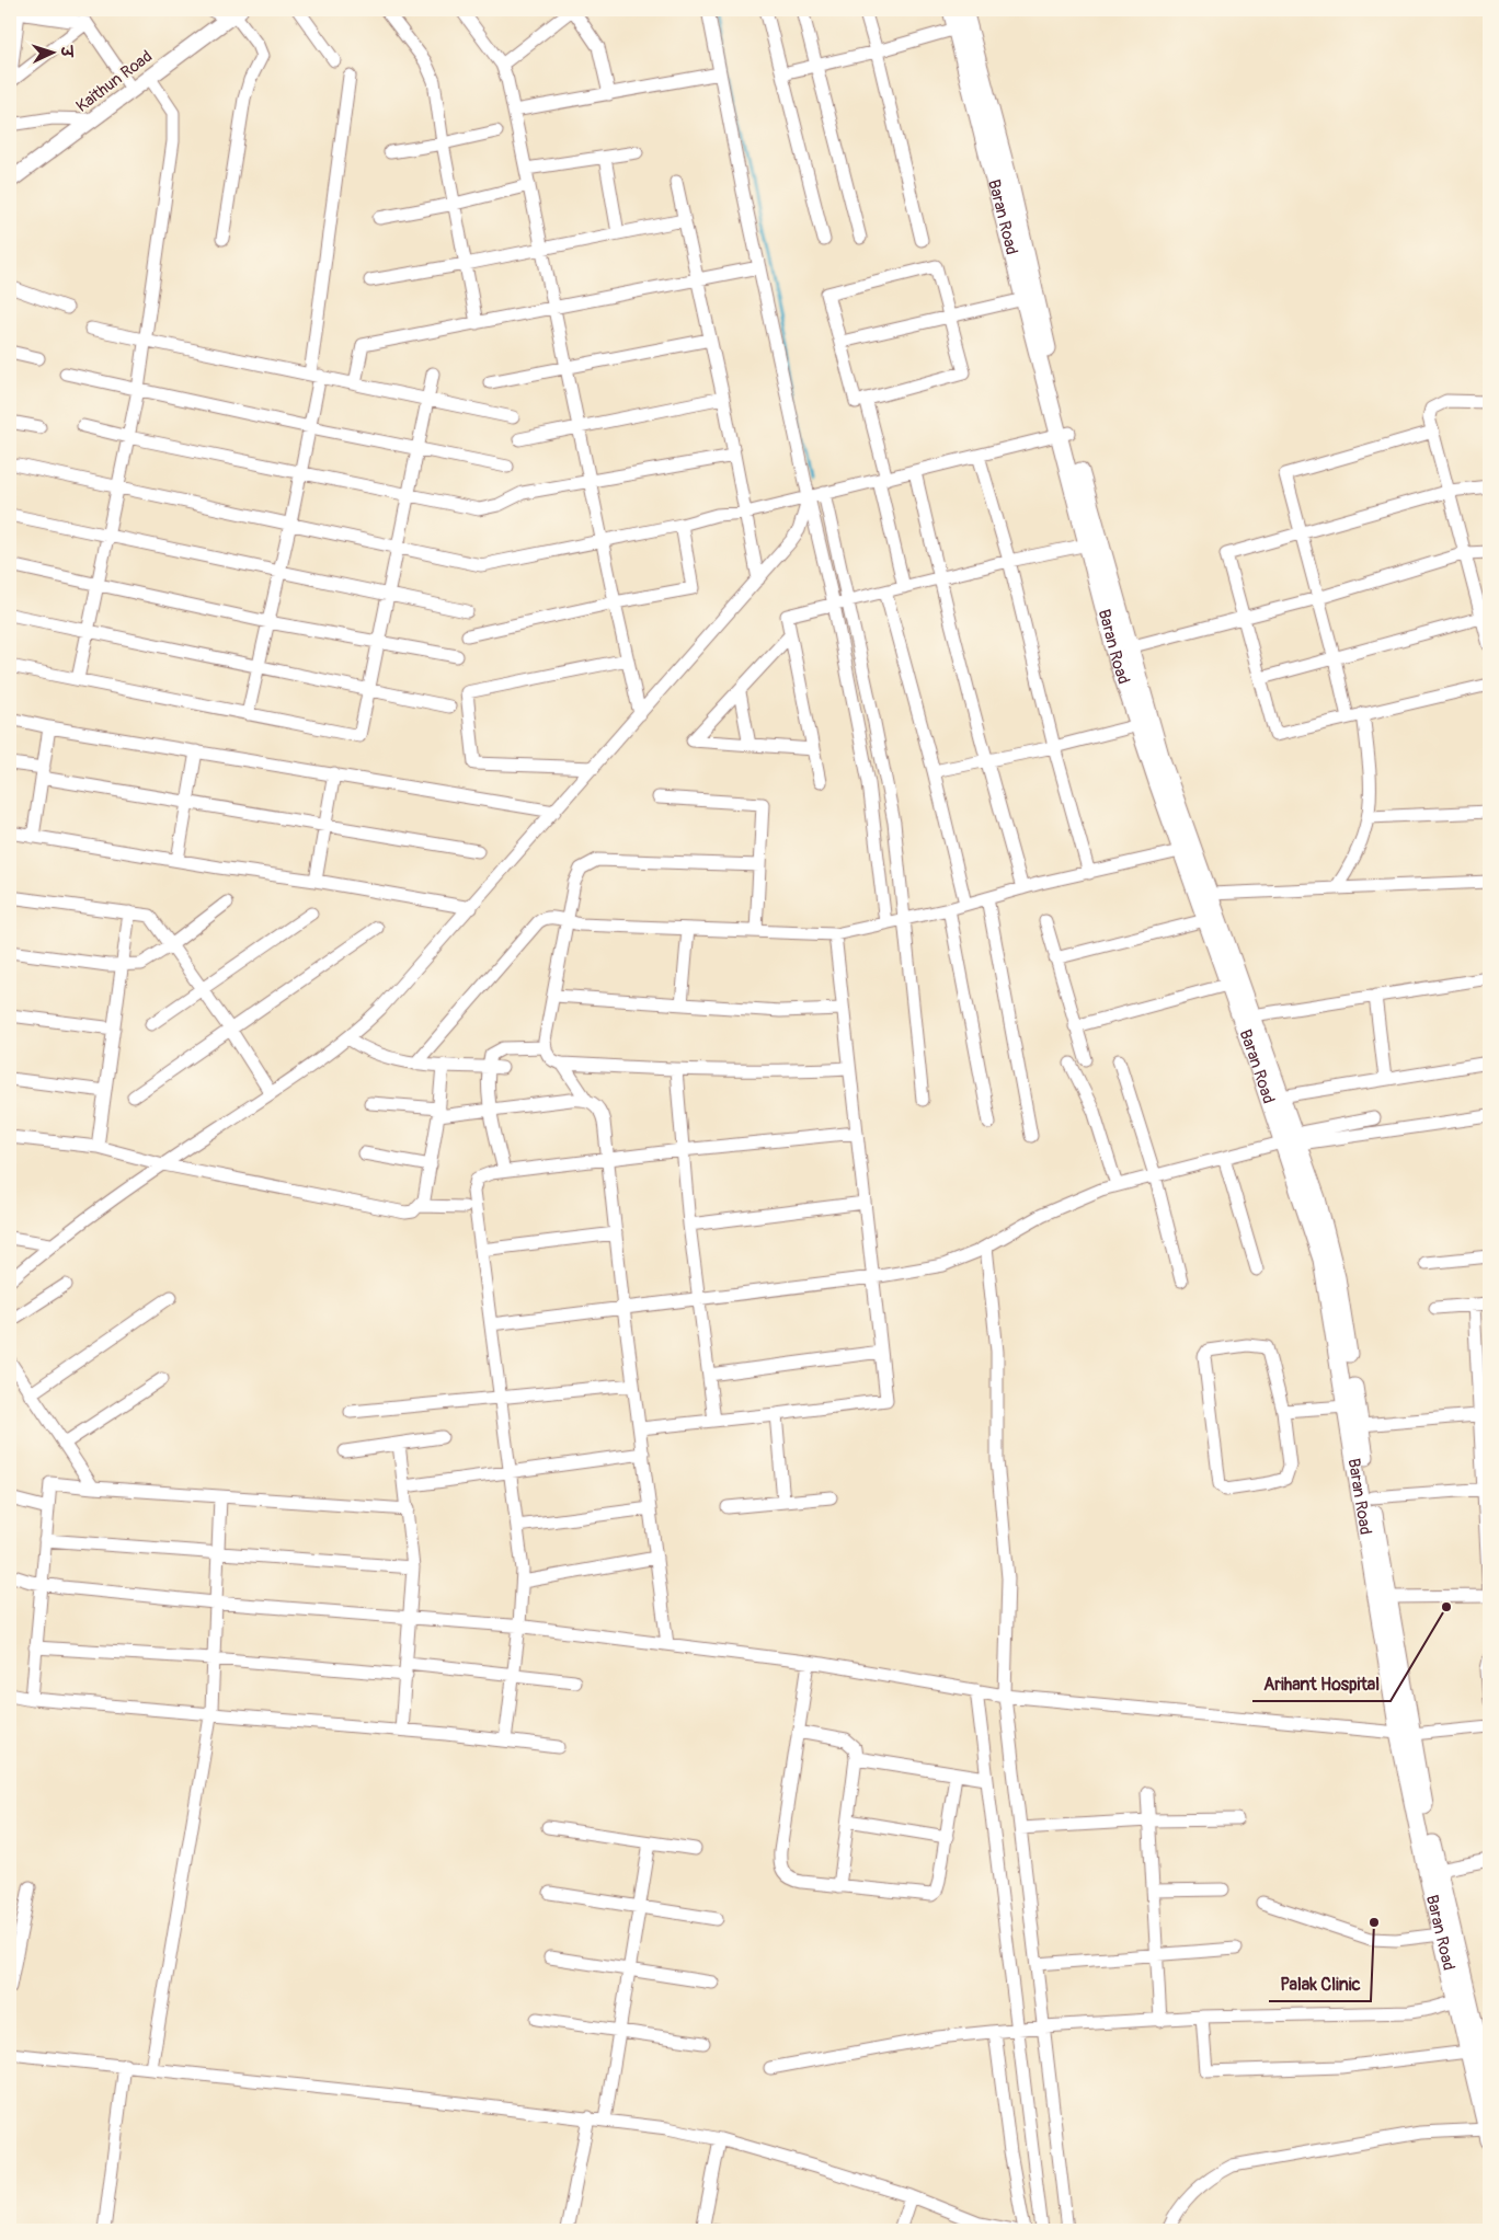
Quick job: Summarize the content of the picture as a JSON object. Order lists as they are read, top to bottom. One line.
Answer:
{"streets":{"main road":["Baran Road"],"street":["Kaithun Road"]},"places":["Arihant Hospital","Palak Clinic"],"north":"right"}
